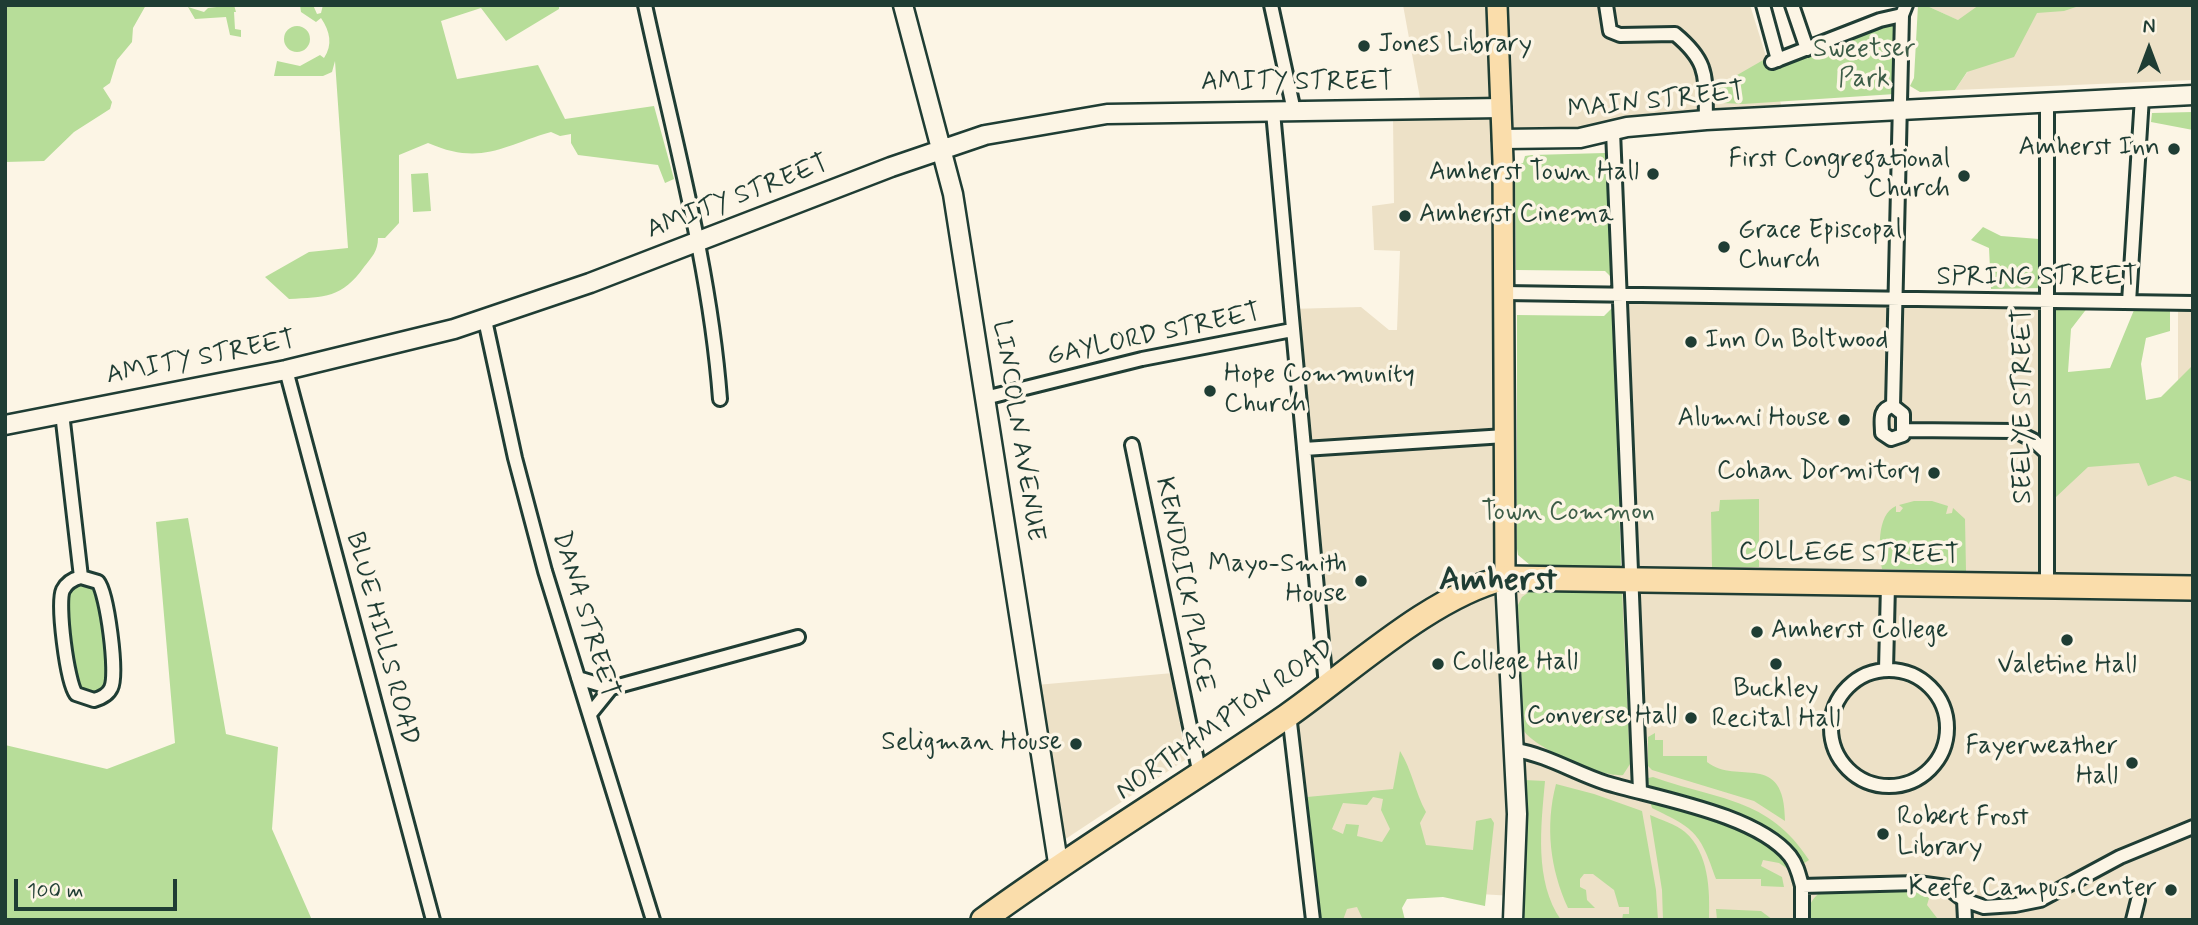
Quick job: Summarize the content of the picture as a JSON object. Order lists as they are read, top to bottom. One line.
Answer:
{"streets":{"highway":["COLLEGE STREET","NORTHAMPTON ROAD"],"main road":["AMITY STREET","MAIN STREET","LINCOLN AVENUE"],"street":["SPRING STREET","GAYLORD STREET","SEELYE STREET","KENDRICK PLACE","DANA STREET","BLUE HILLS ROAD"]},"crossings":[["AMITY STREET","LINCOLN AVENUE"],["AMITY STREET","DANA STREET"],["AMITY STREET","BLUE HILLS ROAD"],["MAIN STREET","SEELYE STREET"],["SPRING STREET","SEELYE STREET"],["GAYLORD STREET","LINCOLN AVENUE"],["SEELYE STREET","COLLEGE STREET"],["LINCOLN AVENUE","NORTHAMPTON ROAD"],["COLLEGE STREET","NORTHAMPTON ROAD"],["KENDRICK PLACE","NORTHAMPTON ROAD"]],"districts":["Amherst"],"parks":["Sweetser Park","Town Common"],"places":["Jones Library","Amherst Inn","Amherst Town Hall","First Congregational Church","Amherst Cinema","Grace Episcopal Church","Inn On Boltwood","Hope Community Church","Alumni House","Cohan Dormitory","Mayo-Smith House","Amherst College","Valetine Hall","College Hall","Buckley Recital Hall","Converse Hall","Seligman House","Fayerweather Hall","Robert Frost Library","Keefe Campus Center"],"scale_bar":"100 m","north":"top"}
